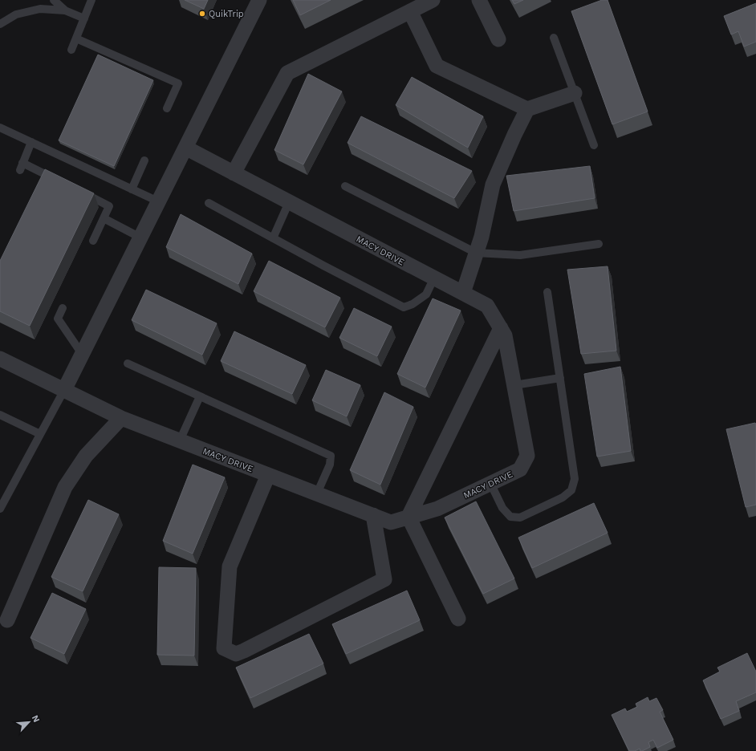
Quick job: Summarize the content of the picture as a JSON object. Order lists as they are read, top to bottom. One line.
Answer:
{"streets":{"street":["MACY DRIVE"]},"places":["QuikTrip"],"north":"top right"}
